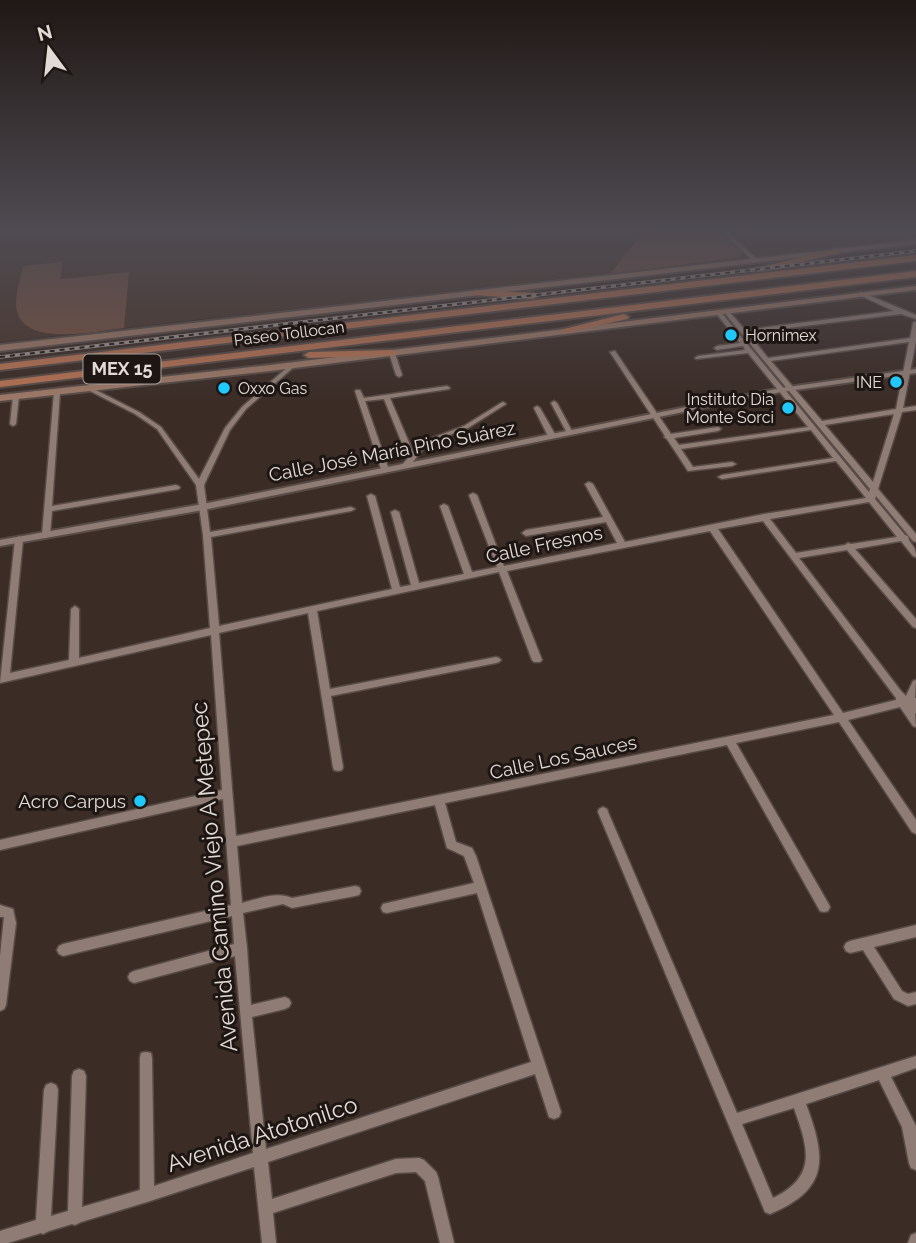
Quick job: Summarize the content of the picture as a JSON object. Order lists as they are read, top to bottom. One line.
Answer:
{"streets":{"highway":["Paseo Tollocan","MEX 15"],"street":["Calle José María Pino Suárez","Calle Fresnos","Calle Los Sauces","Avenida Camino Viejo A Metepec","Avenida Atotonilco"]},"crossings":[["Calle José María Pino Suárez","Avenida Camino Viejo A Metepec"],["Calle Fresnos","Avenida Camino Viejo A Metepec"],["Calle Los Sauces","Avenida Camino Viejo A Metepec"],["Avenida Camino Viejo A Metepec","Avenida Atotonilco"]],"places":["Hornimex","INE","Oxxo Gas","Instituto Dia Monte Sorci","Acro Carpus"],"north":"top"}
